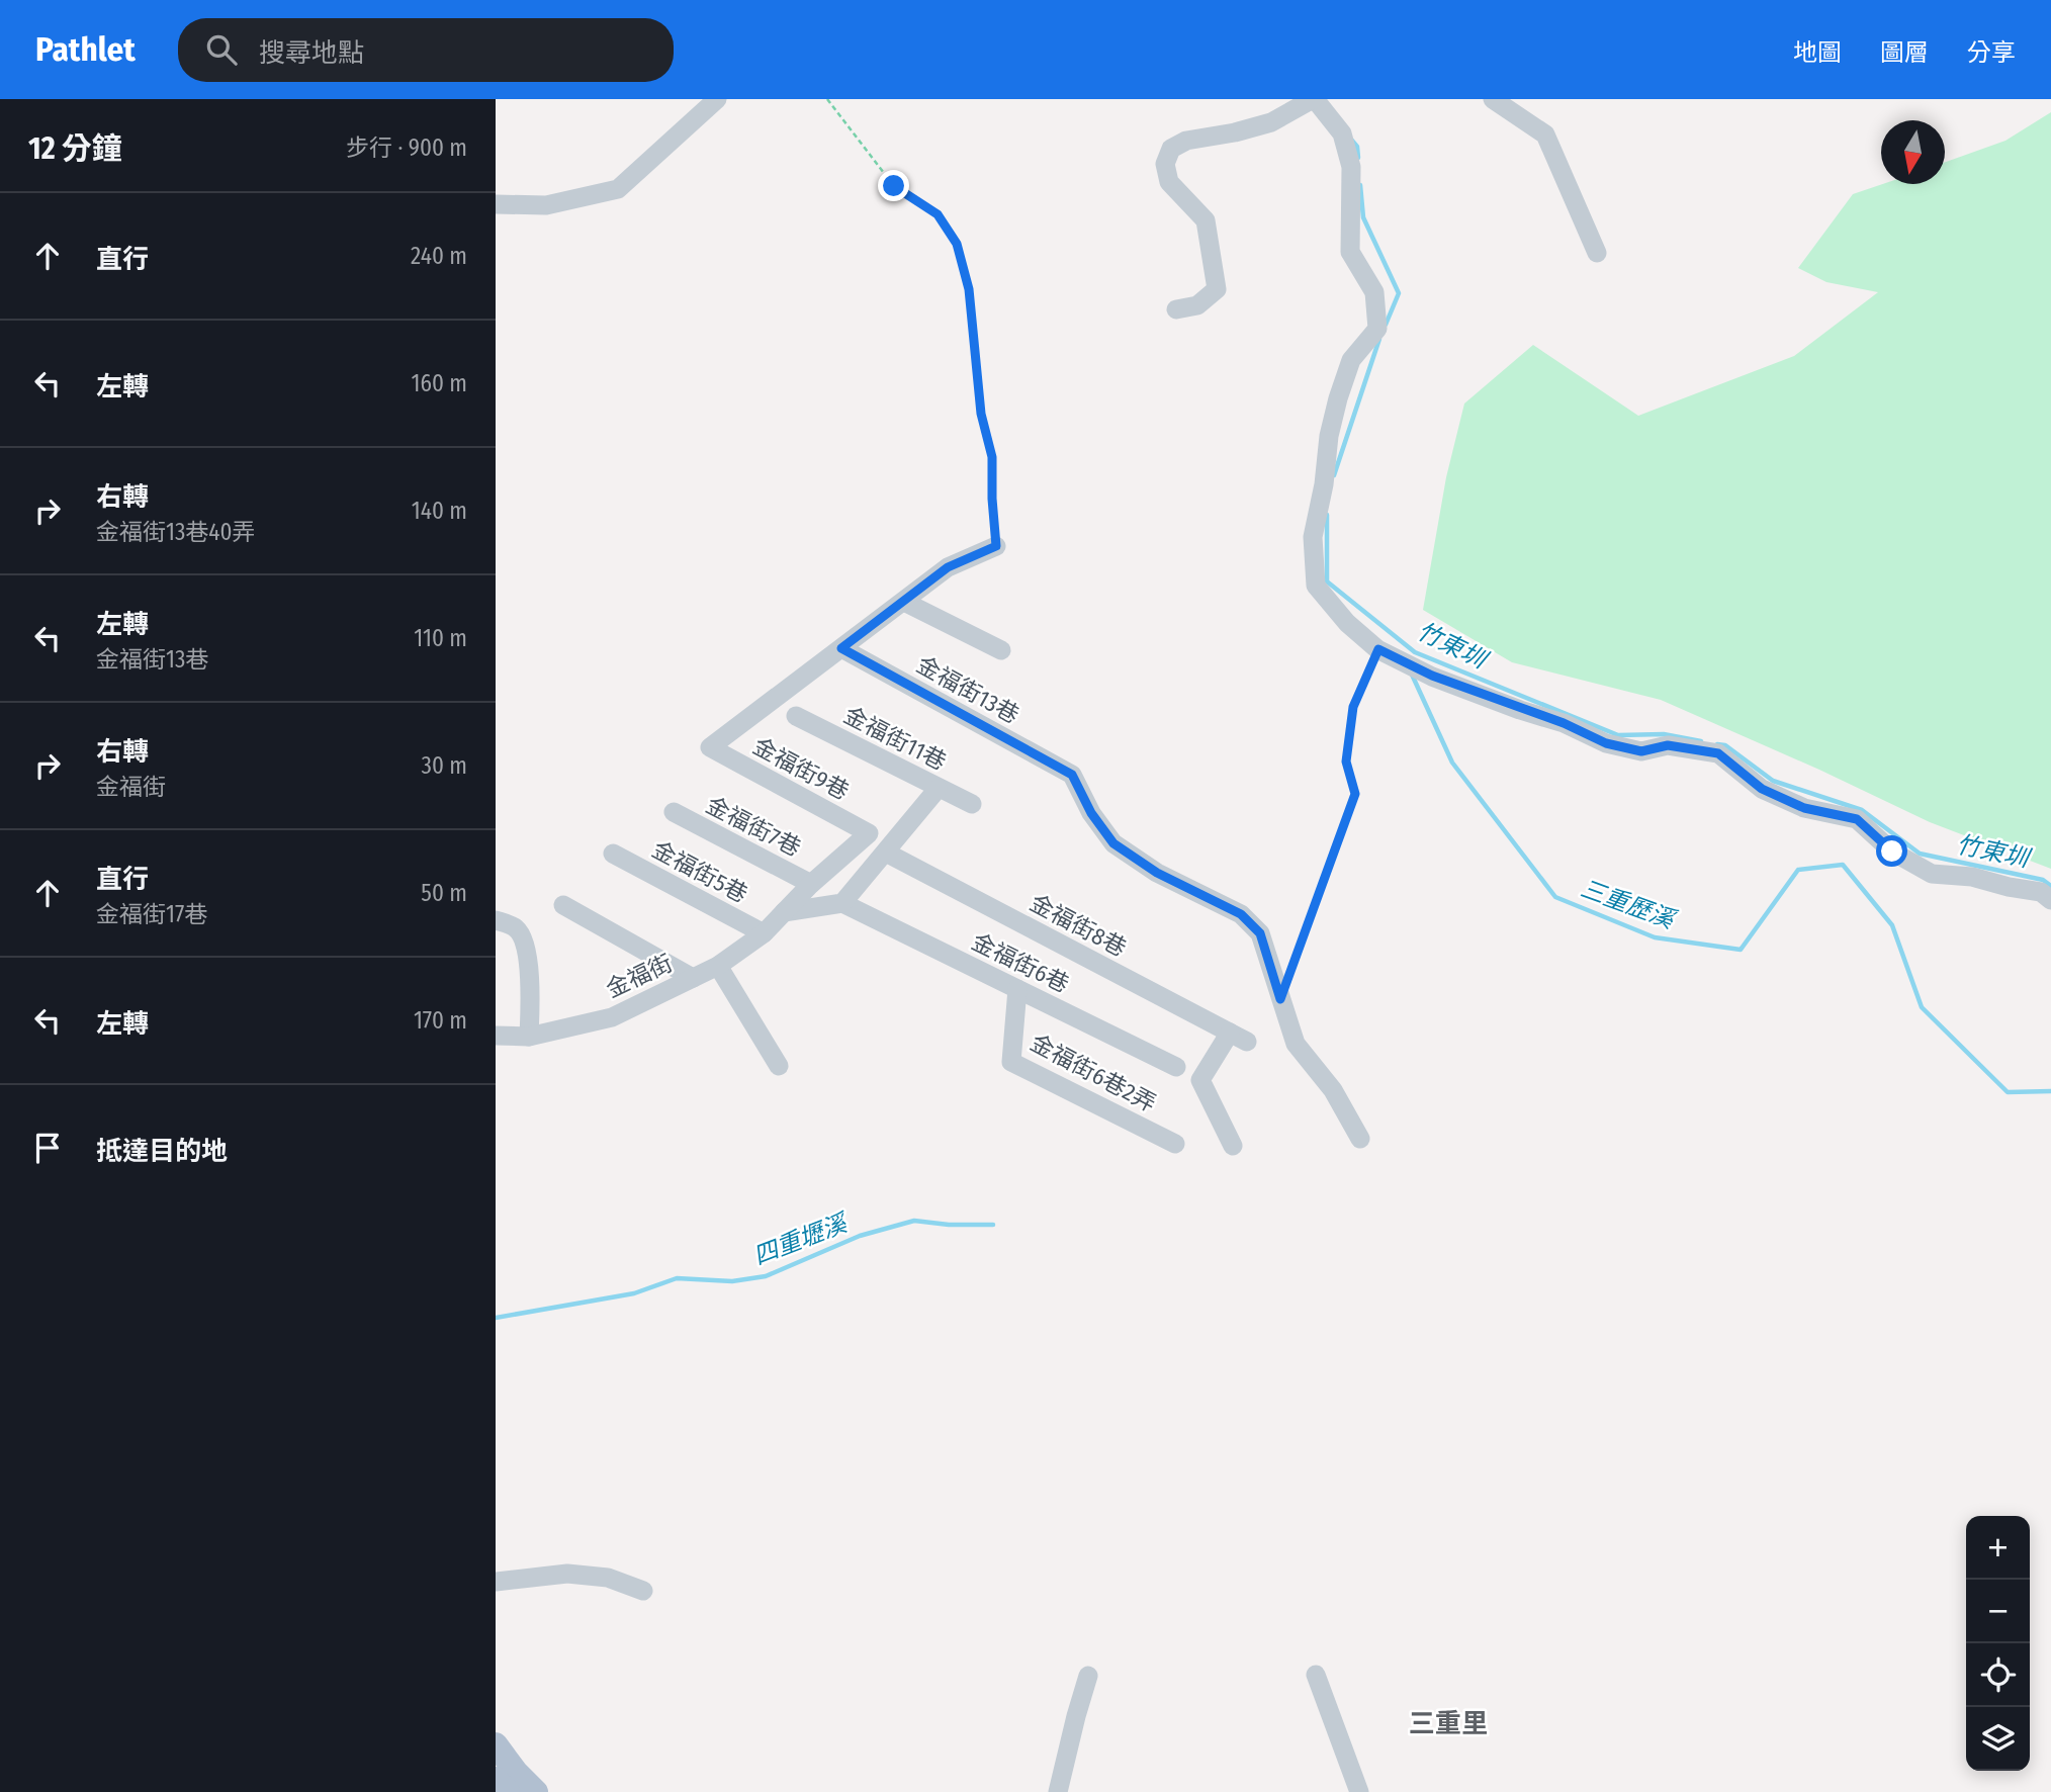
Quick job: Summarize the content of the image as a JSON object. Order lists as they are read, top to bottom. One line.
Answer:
{"streets":{"street":["金福街13巷","金福街11巷","金福街9巷","金福街7巷","金福街5巷","金福街8巷","金福街6巷","金福街","金福街6巷2弄"]},"crossings":[["金福街13巷","金福街9巷"],["金福街9巷","金福街"],["金福街7巷","金福街"],["金福街5巷","金福街"],["金福街6巷","金福街6巷2弄"]],"districts":["三重里"],"water":["竹東圳","三重歷溪","四重壢溪"],"north":"bottom","page":{"header":"Pathlet","search":"搜尋地點","nav":["地圖","圖層","分享"],"heading":["12 分鐘","步行 · 900 m"],"list":[["直行","240 m"],["左轉","160 m"],["右轉","金福街13巷40弄","140 m"],["左轉","金福街13巷","110 m"],["右轉","金福街","30 m"],["直行","金福街17巷","50 m"],["左轉","170 m"],"抵達目的地"],"map_buttons":["+","−"]}}
